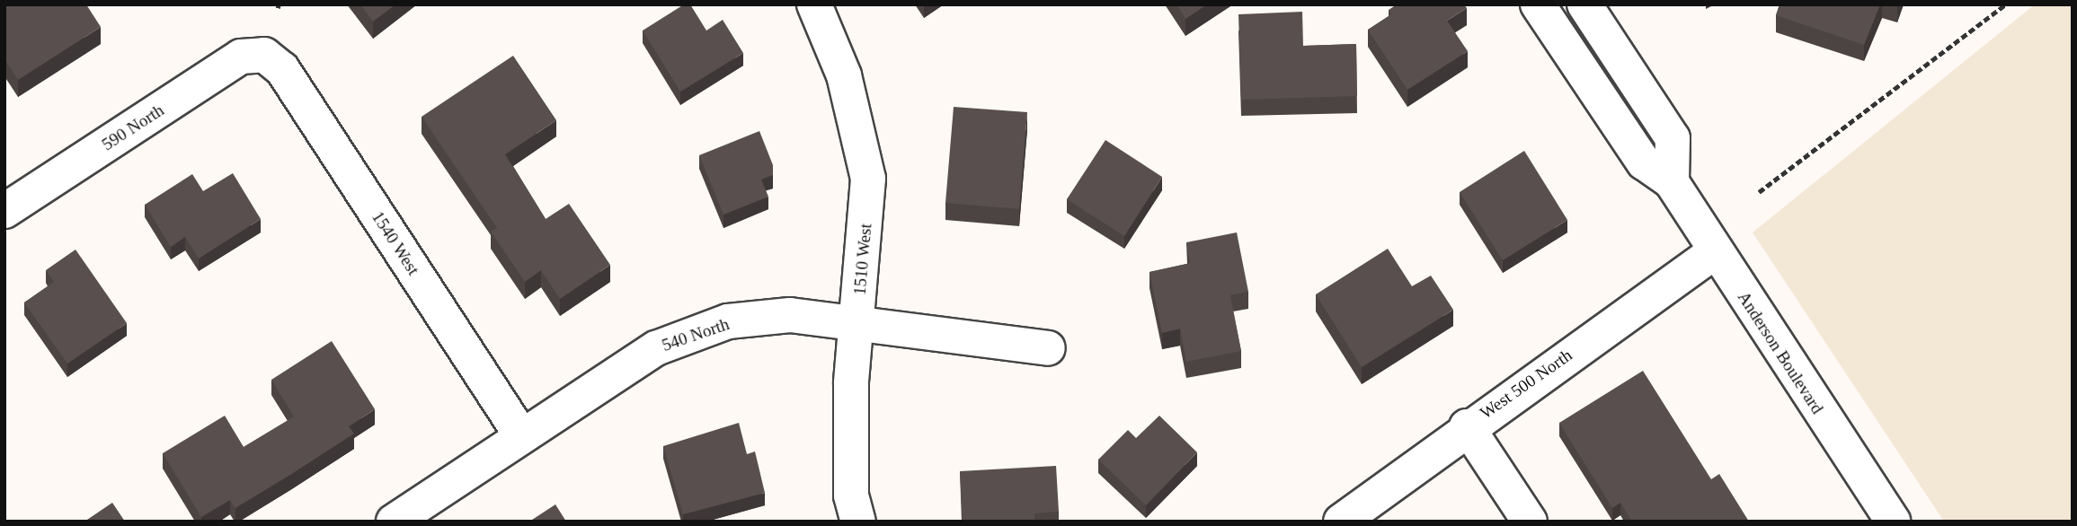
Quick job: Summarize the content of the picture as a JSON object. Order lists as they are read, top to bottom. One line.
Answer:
{"streets":{"street":["590 North","1540 West","1510 West","540 North","Anderson Boulevard","West 500 North"]},"crossings":[["590 North","1540 West"],["1540 West","540 North"],["1510 West","540 North"],["Anderson Boulevard","West 500 North"]]}
